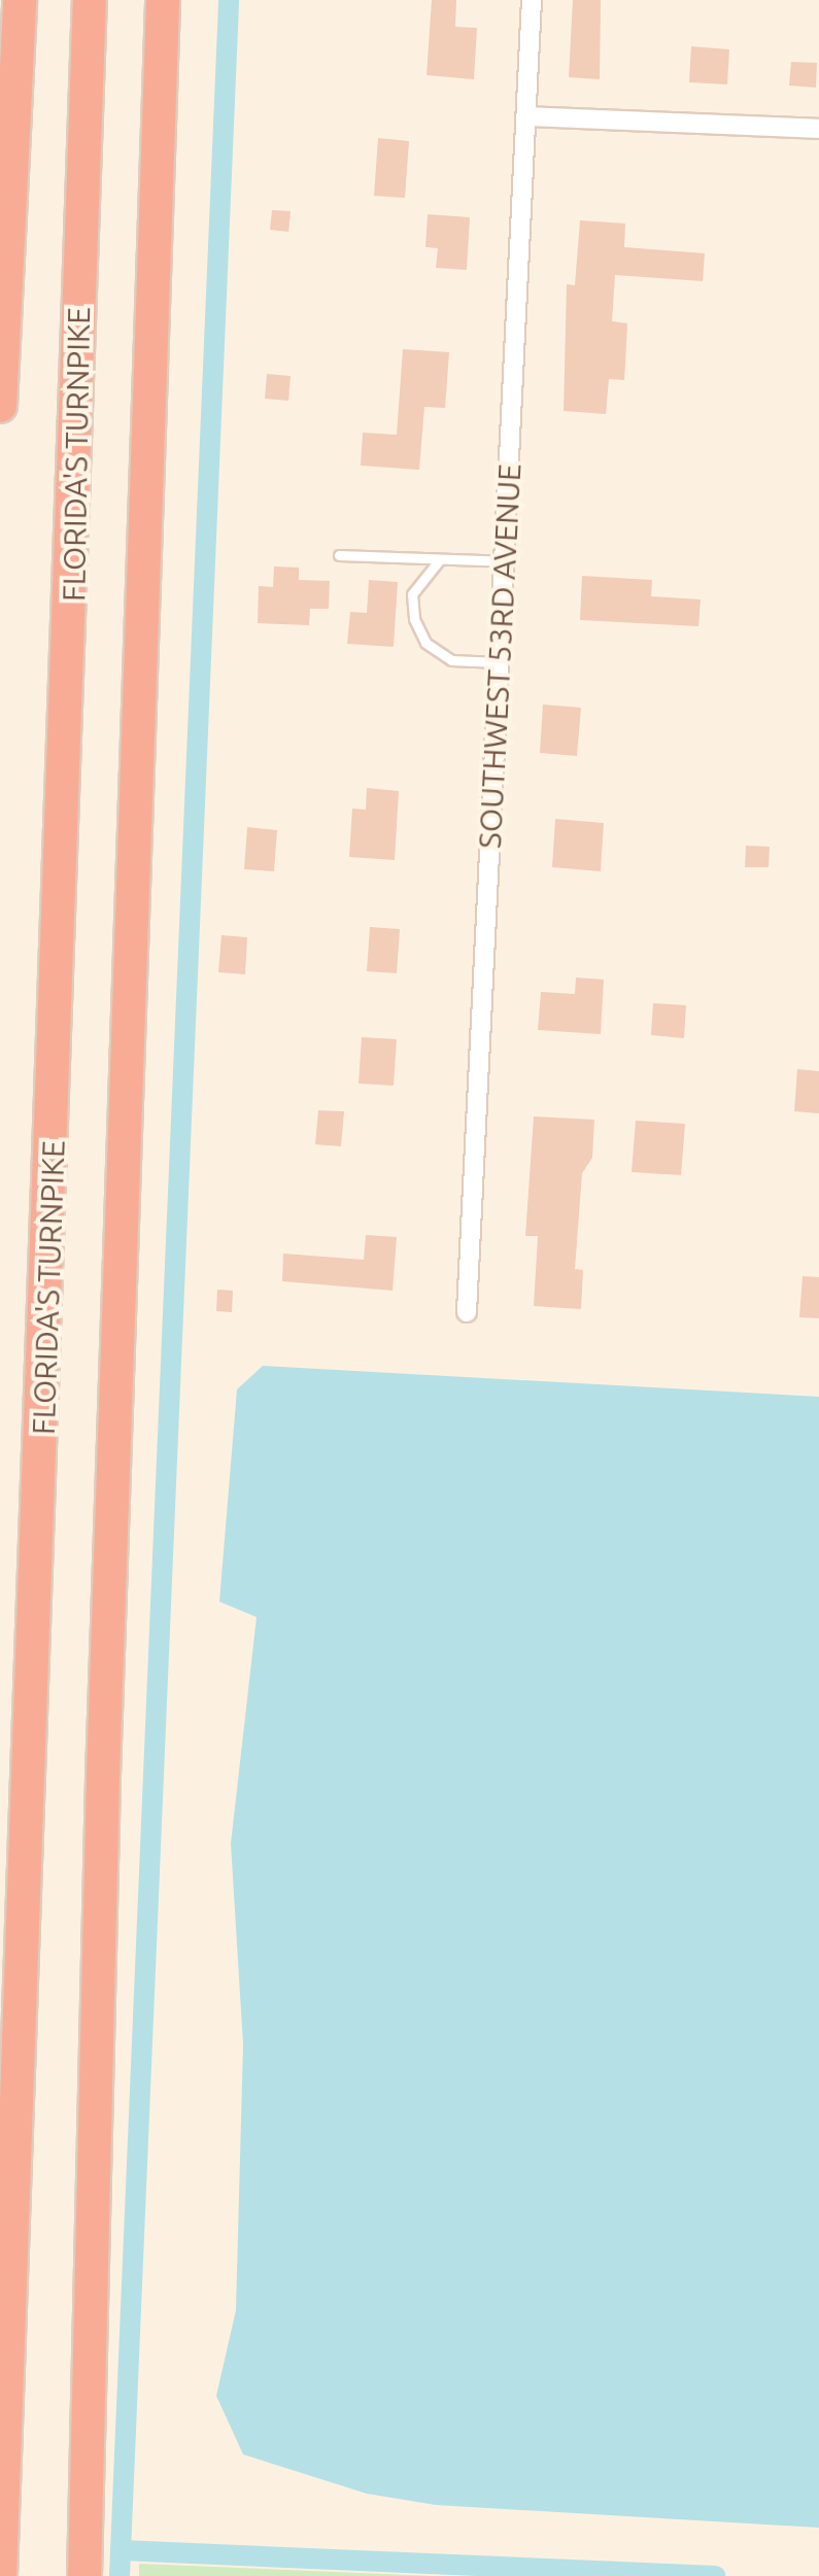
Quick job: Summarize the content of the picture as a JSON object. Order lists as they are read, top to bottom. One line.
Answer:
{"streets":{"highway":["FLORIDA'S TURNPIKE"],"street":["SOUTHWEST 53RD AVENUE"]}}
